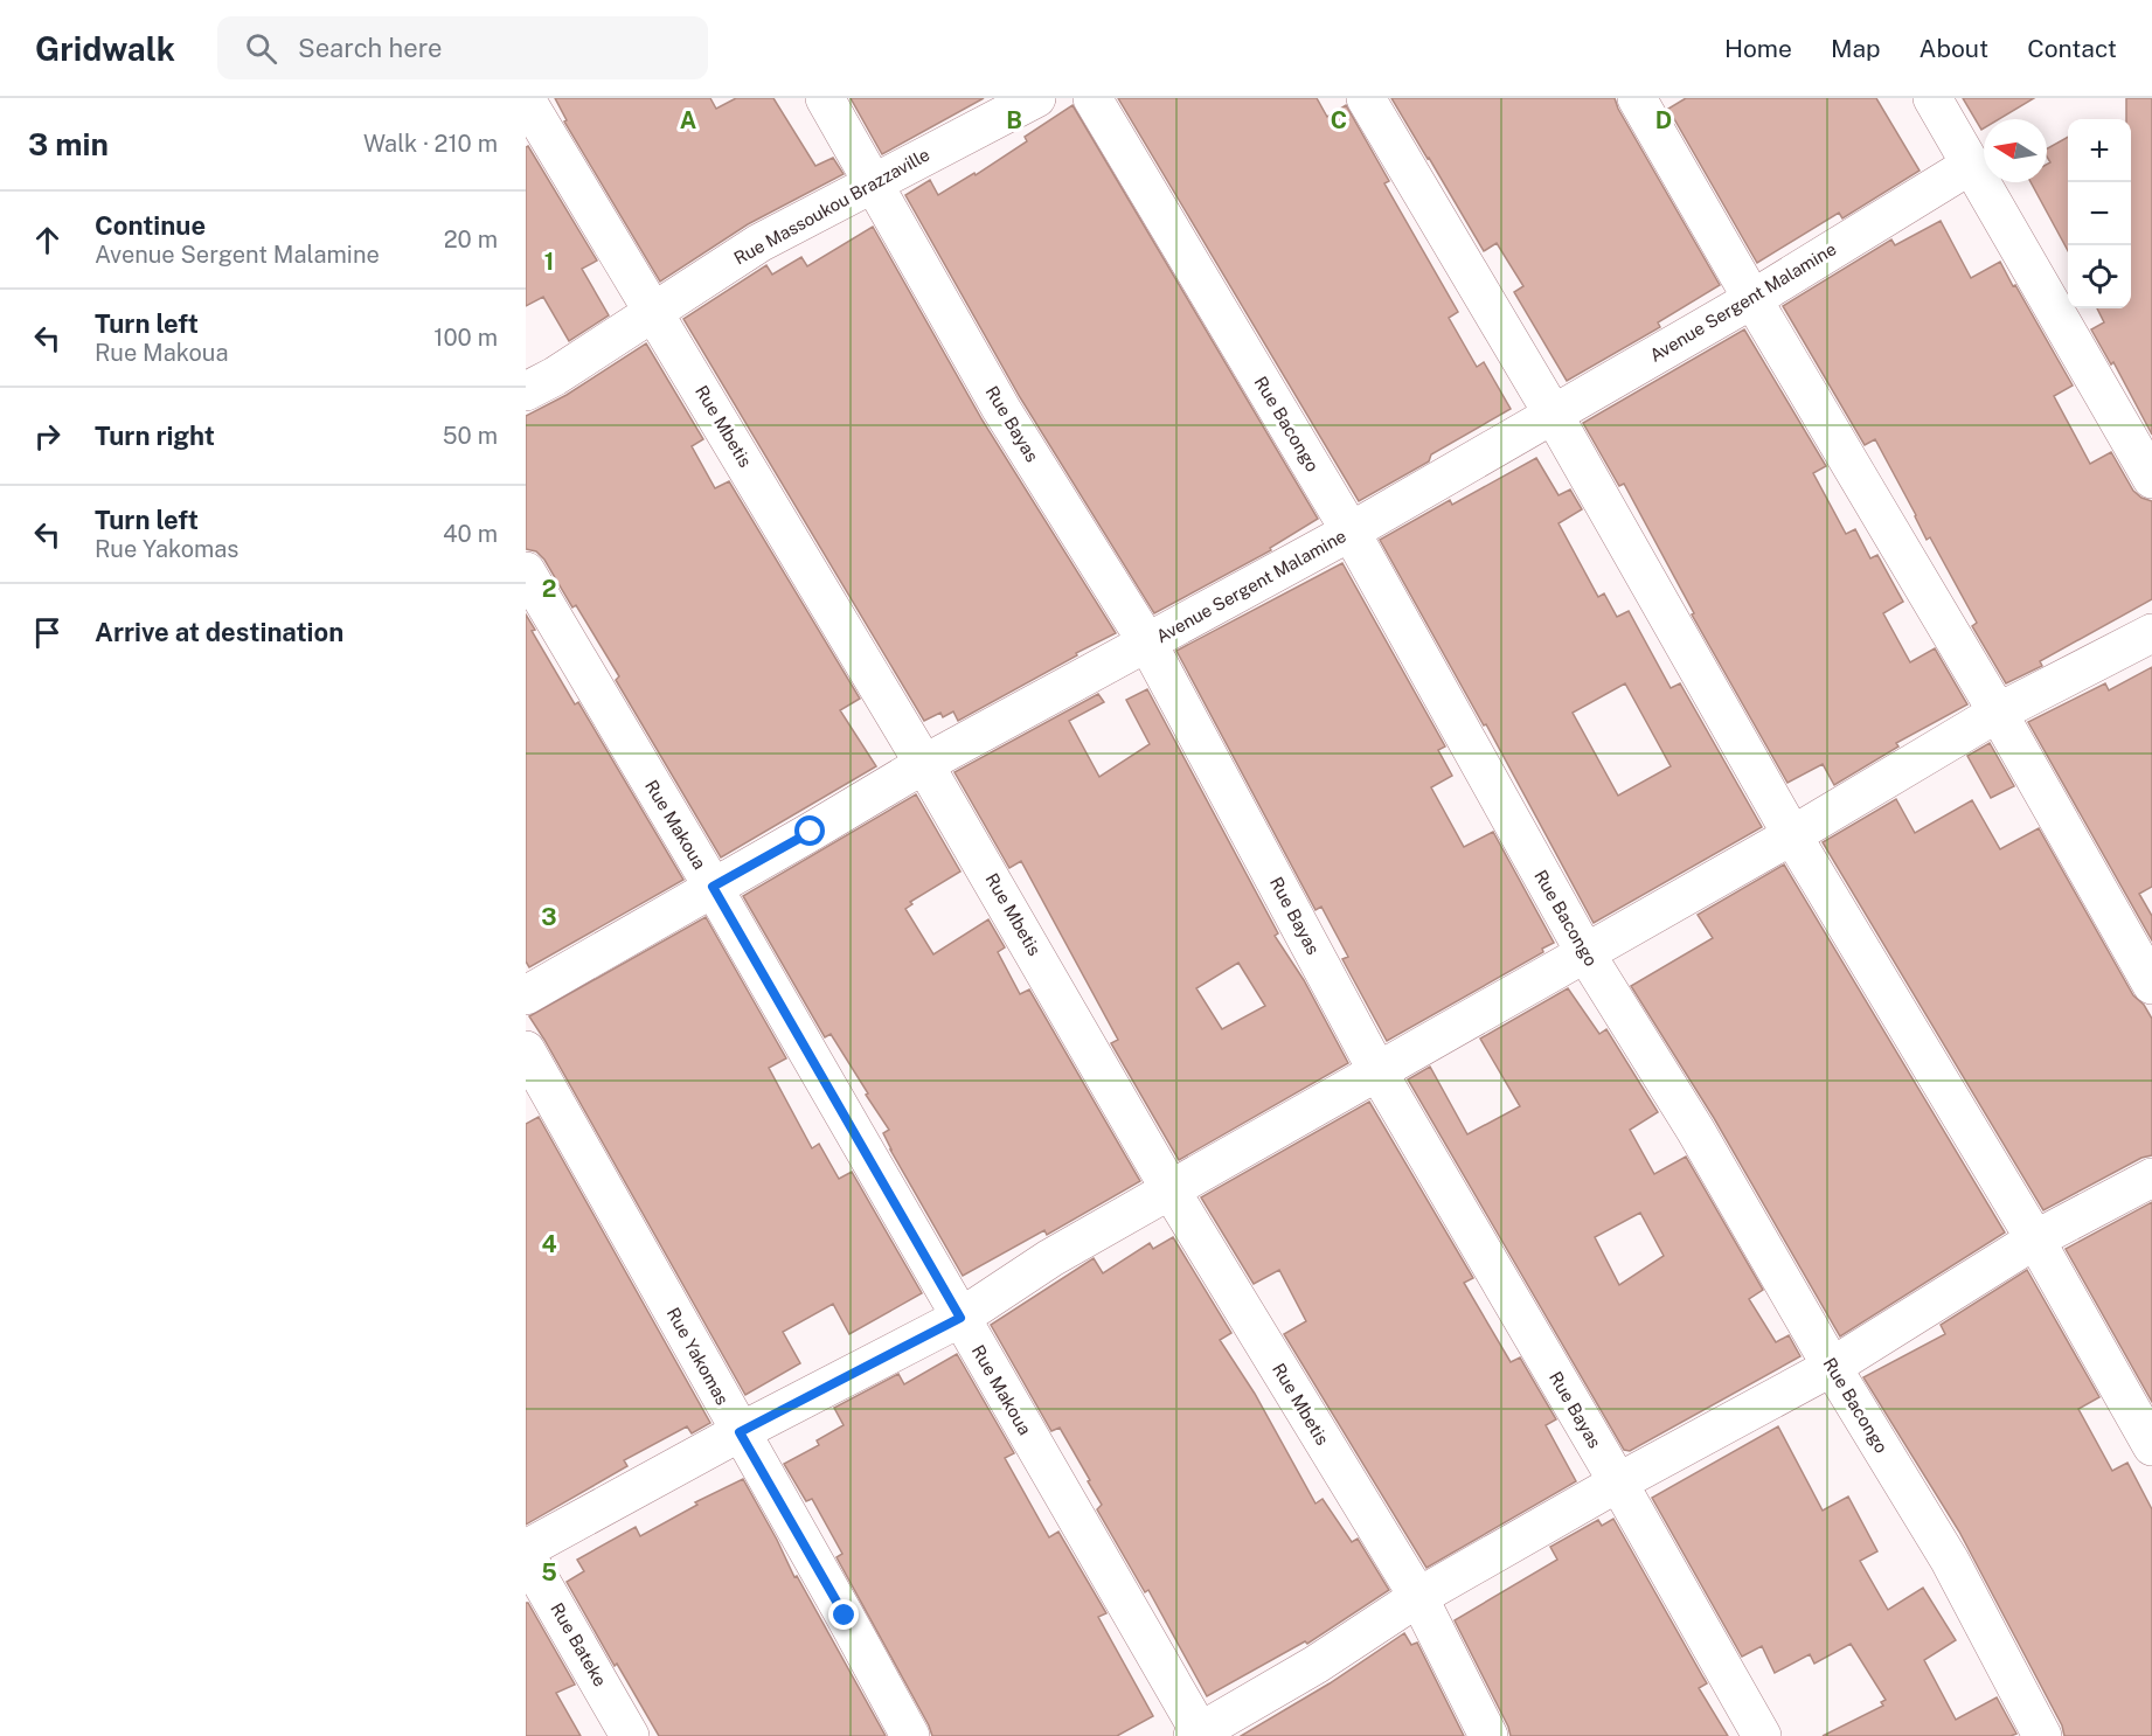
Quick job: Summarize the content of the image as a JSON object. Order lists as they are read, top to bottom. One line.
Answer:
{"streets":{"street":["Rue Massoukou Brazzaville","Avenue Sergent Malamine","Rue Bayas","Rue Bacongo","Rue Mbetis","Rue Makoua","Rue Yakomas","Rue Bateke"]},"crossings":[["Rue Massoukou Brazzaville","Rue Bayas"],["Rue Massoukou Brazzaville","Rue Mbetis"],["Avenue Sergent Malamine","Rue Bayas"],["Avenue Sergent Malamine","Rue Bacongo"],["Avenue Sergent Malamine","Rue Mbetis"],["Avenue Sergent Malamine","Rue Makoua"]],"north":"left","page":{"header":"Gridwalk","search":"Search here","nav":["Home","Map","About","Contact"],"heading":["3 min","Walk · 210 m"],"map_buttons":["+","−"],"list":[["Continue","Avenue Sergent Malamine","20 m"],["Turn left","Rue Makoua","100 m"],["Turn right","50 m"],["Turn left","Rue Yakomas","40 m"],"Arrive at destination"]},"grid":{"columns":["A","B","C","D"],"rows":["1","2","3","4","5"]}}
